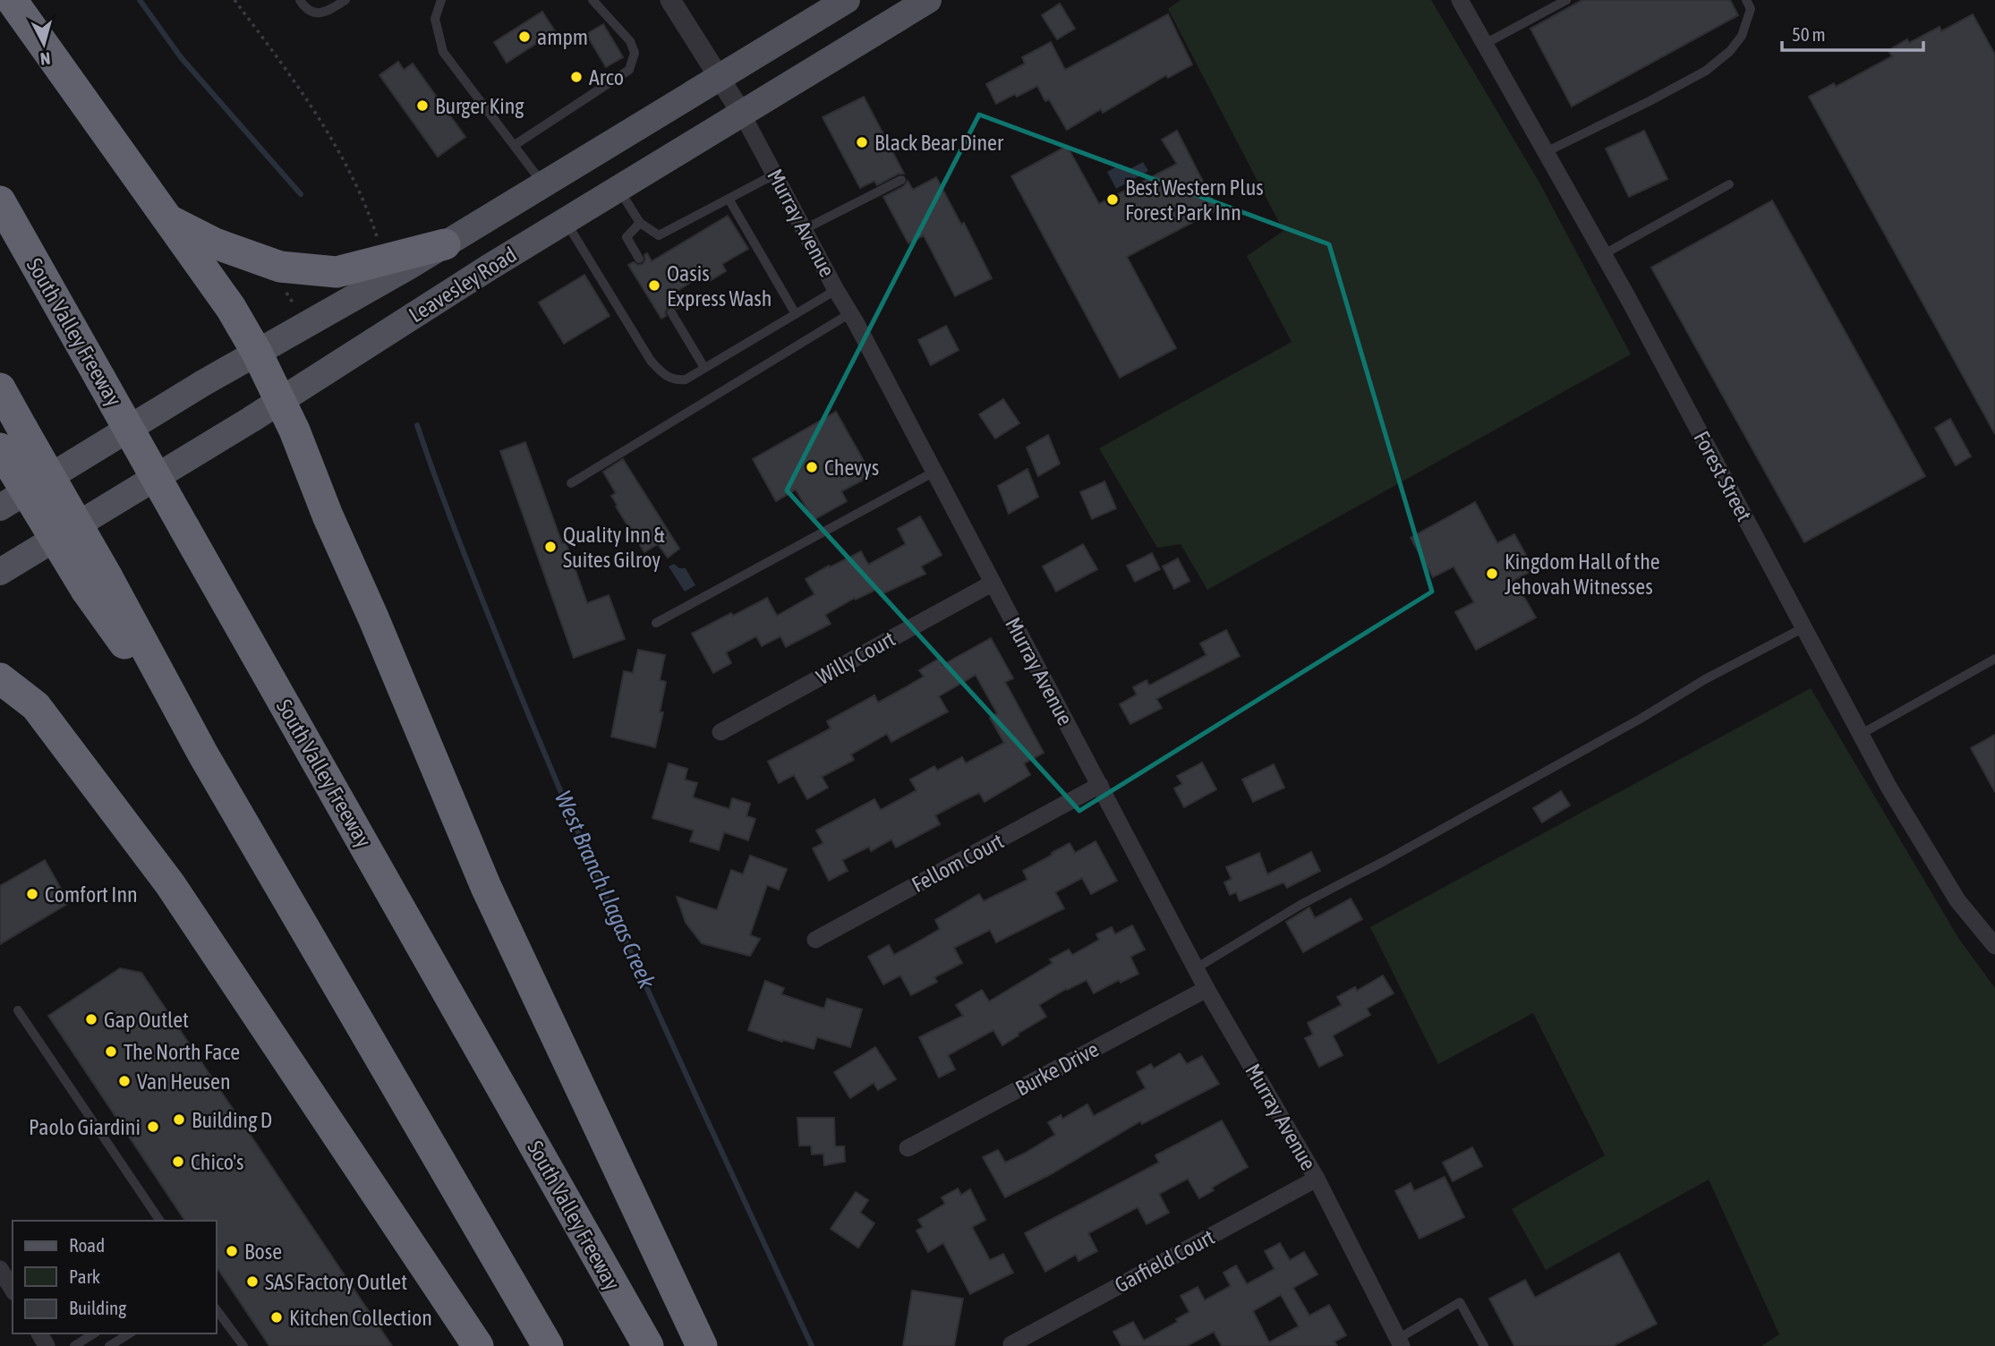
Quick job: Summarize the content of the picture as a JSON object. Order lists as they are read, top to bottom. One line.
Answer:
{"streets":{"highway":["South Valley Freeway"],"main road":["Leavesley Road"],"street":["Murray Avenue","Forest Street","Willy Court","Fellom Court","Burke Drive","Garfield Court"]},"crossings":[["Murray Avenue","Leavesley Road"],["Murray Avenue","Willy Court"],["Murray Avenue","Fellom Court"],["Murray Avenue","Burke Drive"],["Murray Avenue","Garfield Court"]],"water":["West Branch Llagas Creek"],"places":["ampm","Arco","Burger King","Black Bear Diner","Best Western Plus Forest Park Inn","Oasis Express Wash","Chevys","Quality Inn & Suites Gilroy","Kingdom Hall of the Jehovah Witnesses","Comfort Inn","Gap Outlet","The North Face","Van Heusen","Building D","Paolo Giardini","Chico's","Bose","SAS Factory Outlet","Kitchen Collection"],"legend":["Road","Park","Building"],"scale_bar":"50 m","north":"bottom"}
